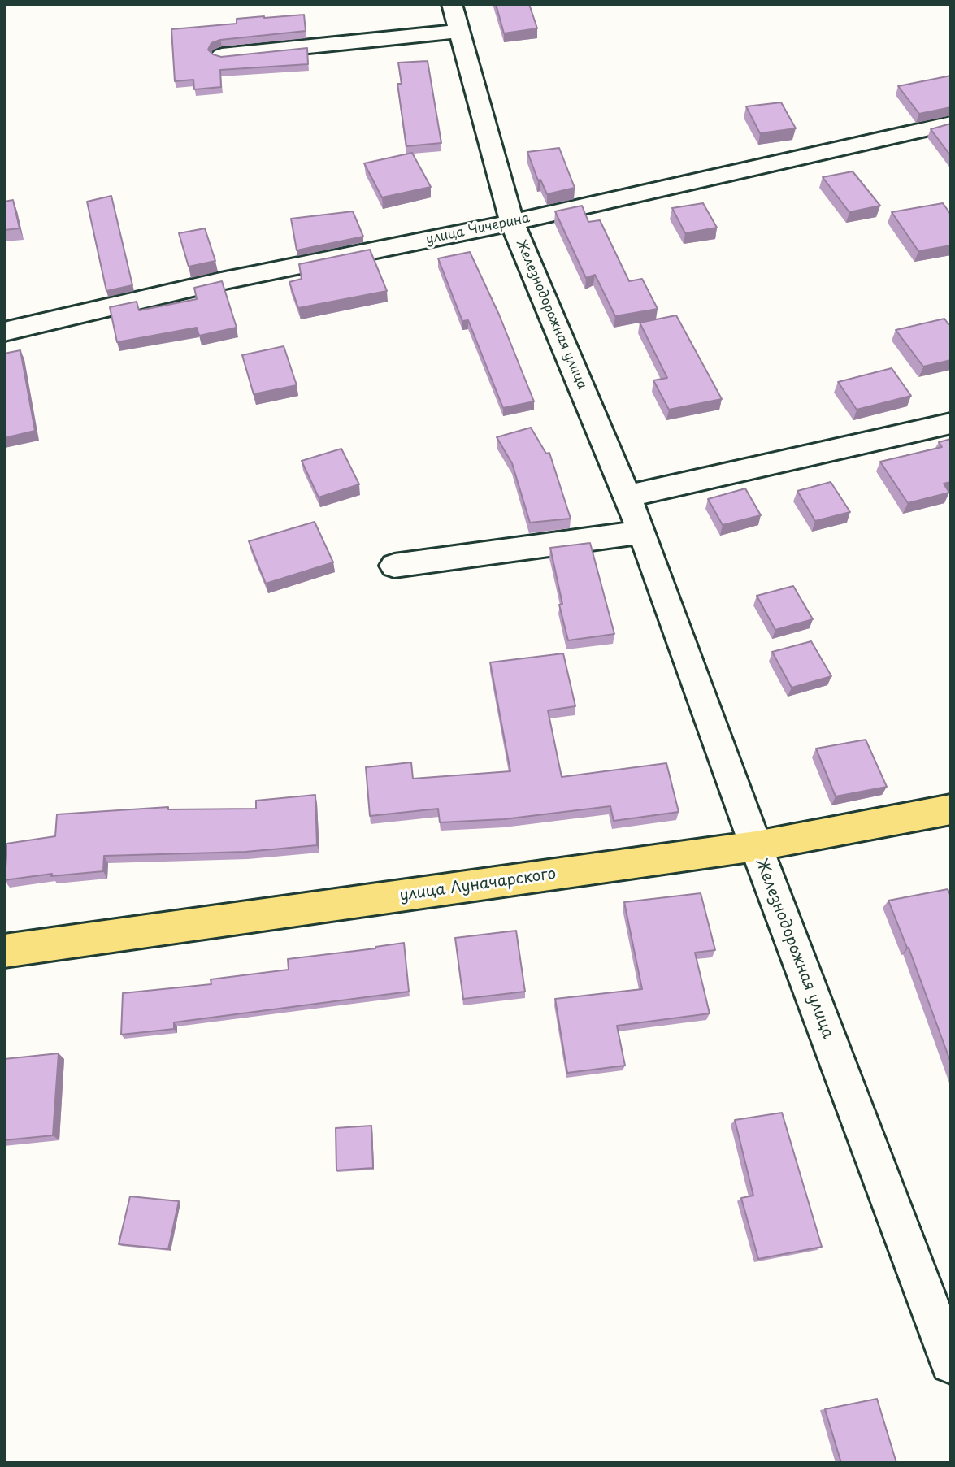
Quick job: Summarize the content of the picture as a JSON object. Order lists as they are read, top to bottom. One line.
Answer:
{"streets":{"main road":["улица Луначарского"],"street":["улица Чичерина","Железнодорожная улица"]},"crossings":[["улица Чичерина","Железнодорожная улица"],["Железнодорожная улица","улица Луначарского"]]}
